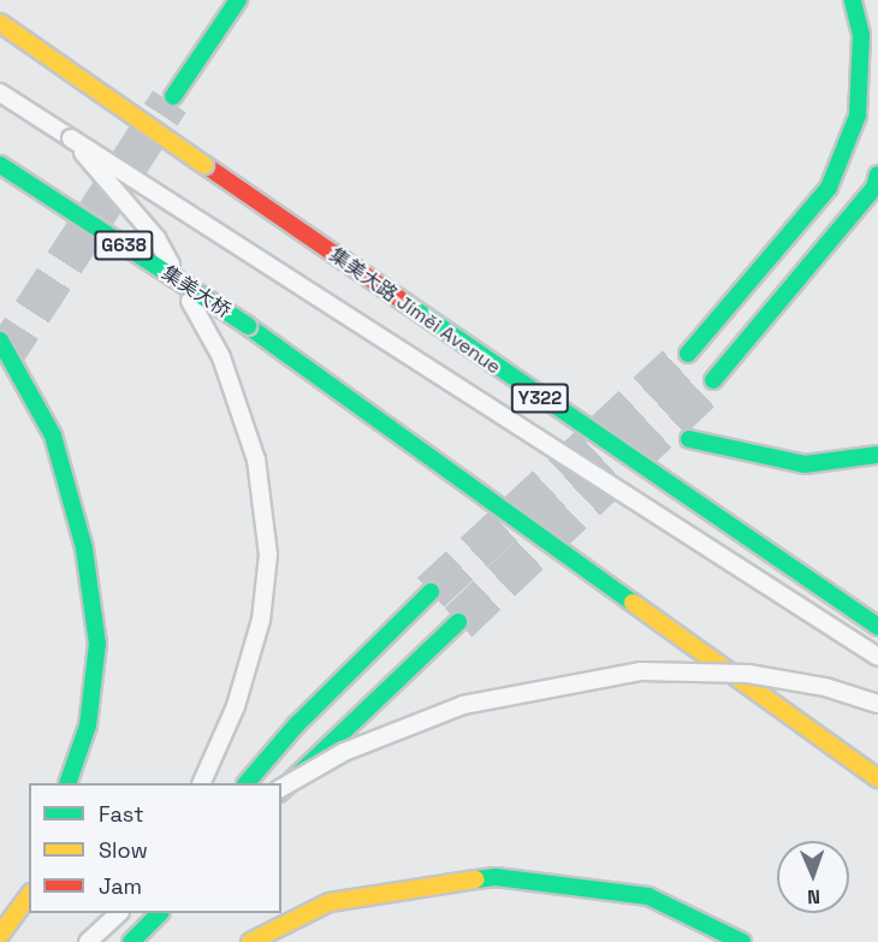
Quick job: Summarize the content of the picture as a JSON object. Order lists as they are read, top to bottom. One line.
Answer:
{"streets":{"main road":["G638","集美大桥","集美大路 Jíměi Avenue","Y322"]},"legend":["Fast","Slow","Jam"],"north":"bottom"}
